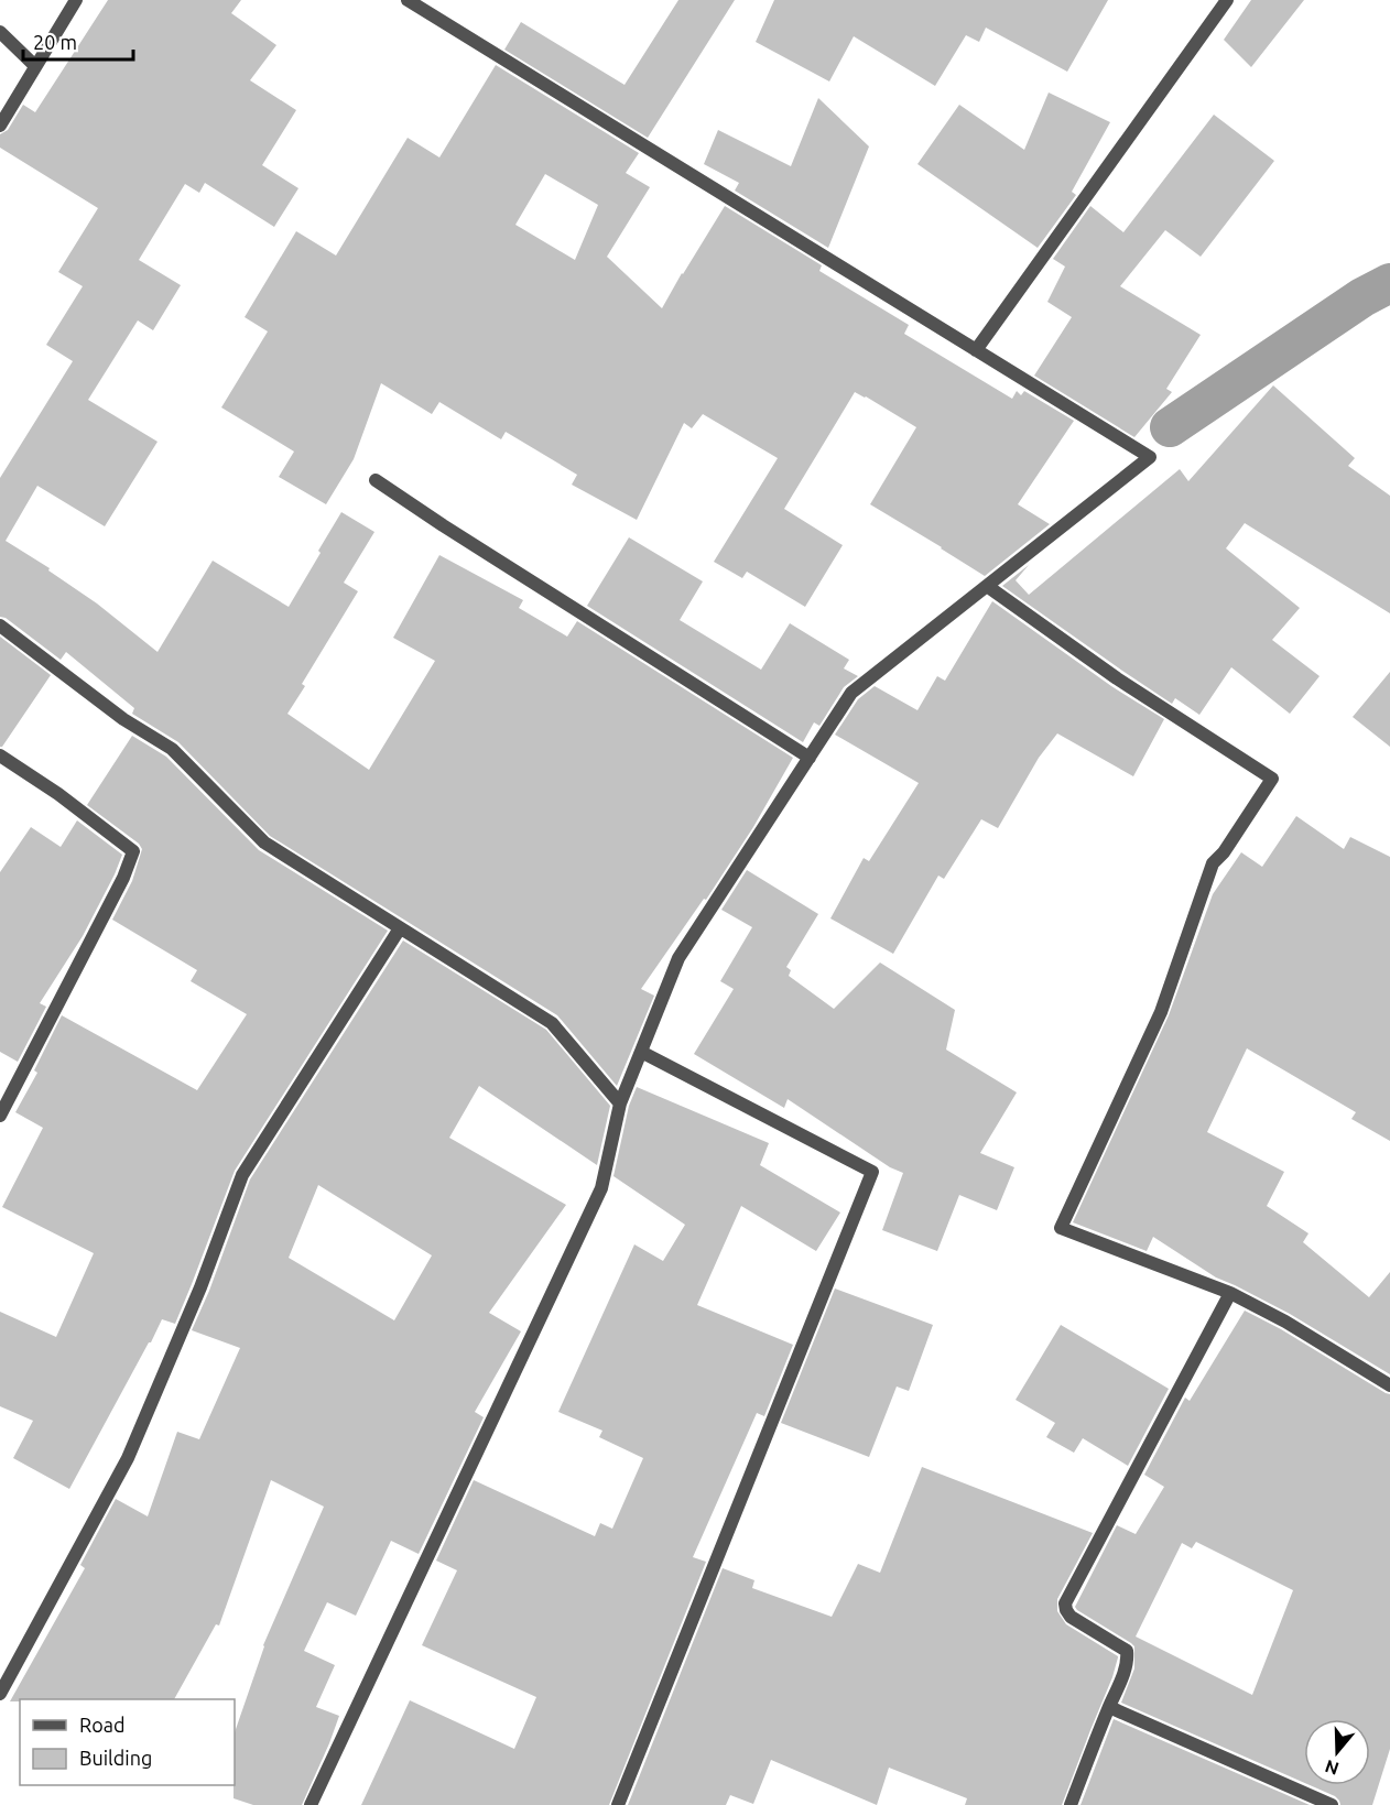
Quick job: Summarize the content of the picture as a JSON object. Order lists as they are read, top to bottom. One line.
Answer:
{"legend":["Road","Building"],"scale_bar":"20 m","north":"bottom"}
